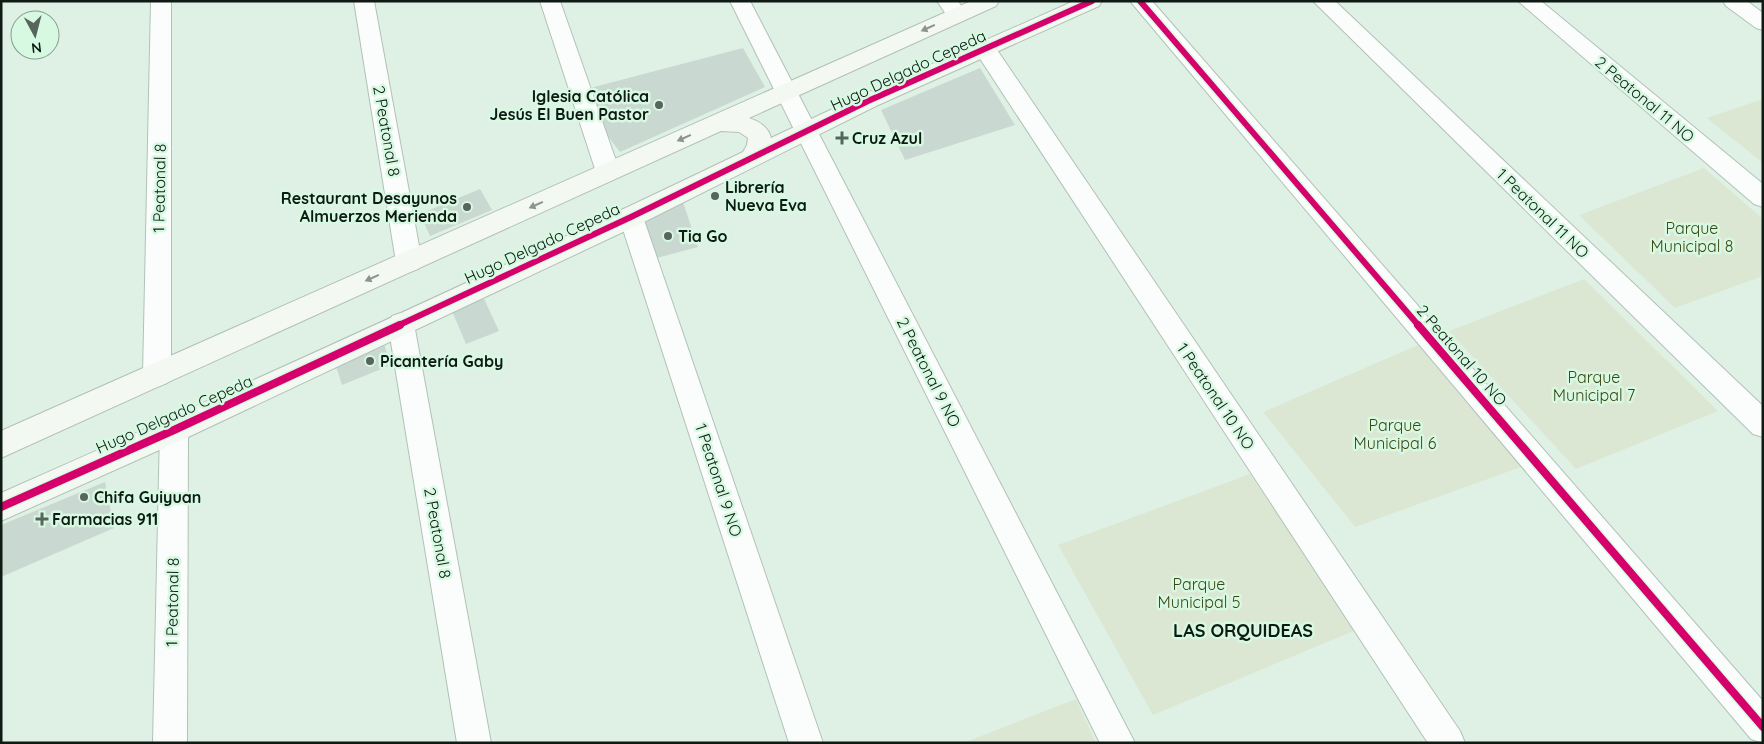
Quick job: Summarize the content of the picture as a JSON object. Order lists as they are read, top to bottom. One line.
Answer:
{"streets":{"street":["Hugo Delgado Cepeda","2 Peatonal 11 NO","2 Peatonal 8","1 Peatonal 8","1 Peatonal 11 NO","2 Peatonal 10 NO","2 Peatonal 9 NO","1 Peatonal 10 NO","1 Peatonal 9 NO"]},"crossings":[["Hugo Delgado Cepeda","2 Peatonal 8"],["Hugo Delgado Cepeda","1 Peatonal 8"],["Hugo Delgado Cepeda","2 Peatonal 9 NO"],["Hugo Delgado Cepeda","1 Peatonal 10 NO"],["Hugo Delgado Cepeda","1 Peatonal 9 NO"]],"districts":["LAS ORQUIDEAS"],"parks":["Parque Municipal 8","Parque Municipal 7","Parque Municipal 6","Parque Municipal 5"],"places":{"other":["Iglesia Católica Jesús El Buen Pastor","Librería Nueva Eva","Restaurant Desayunos Almuerzos Merienda","Tia Go","Picantería Gaby","Chifa Guiyuan"],"health":["Cruz Azul","Farmacias 911"]},"north":"bottom"}
